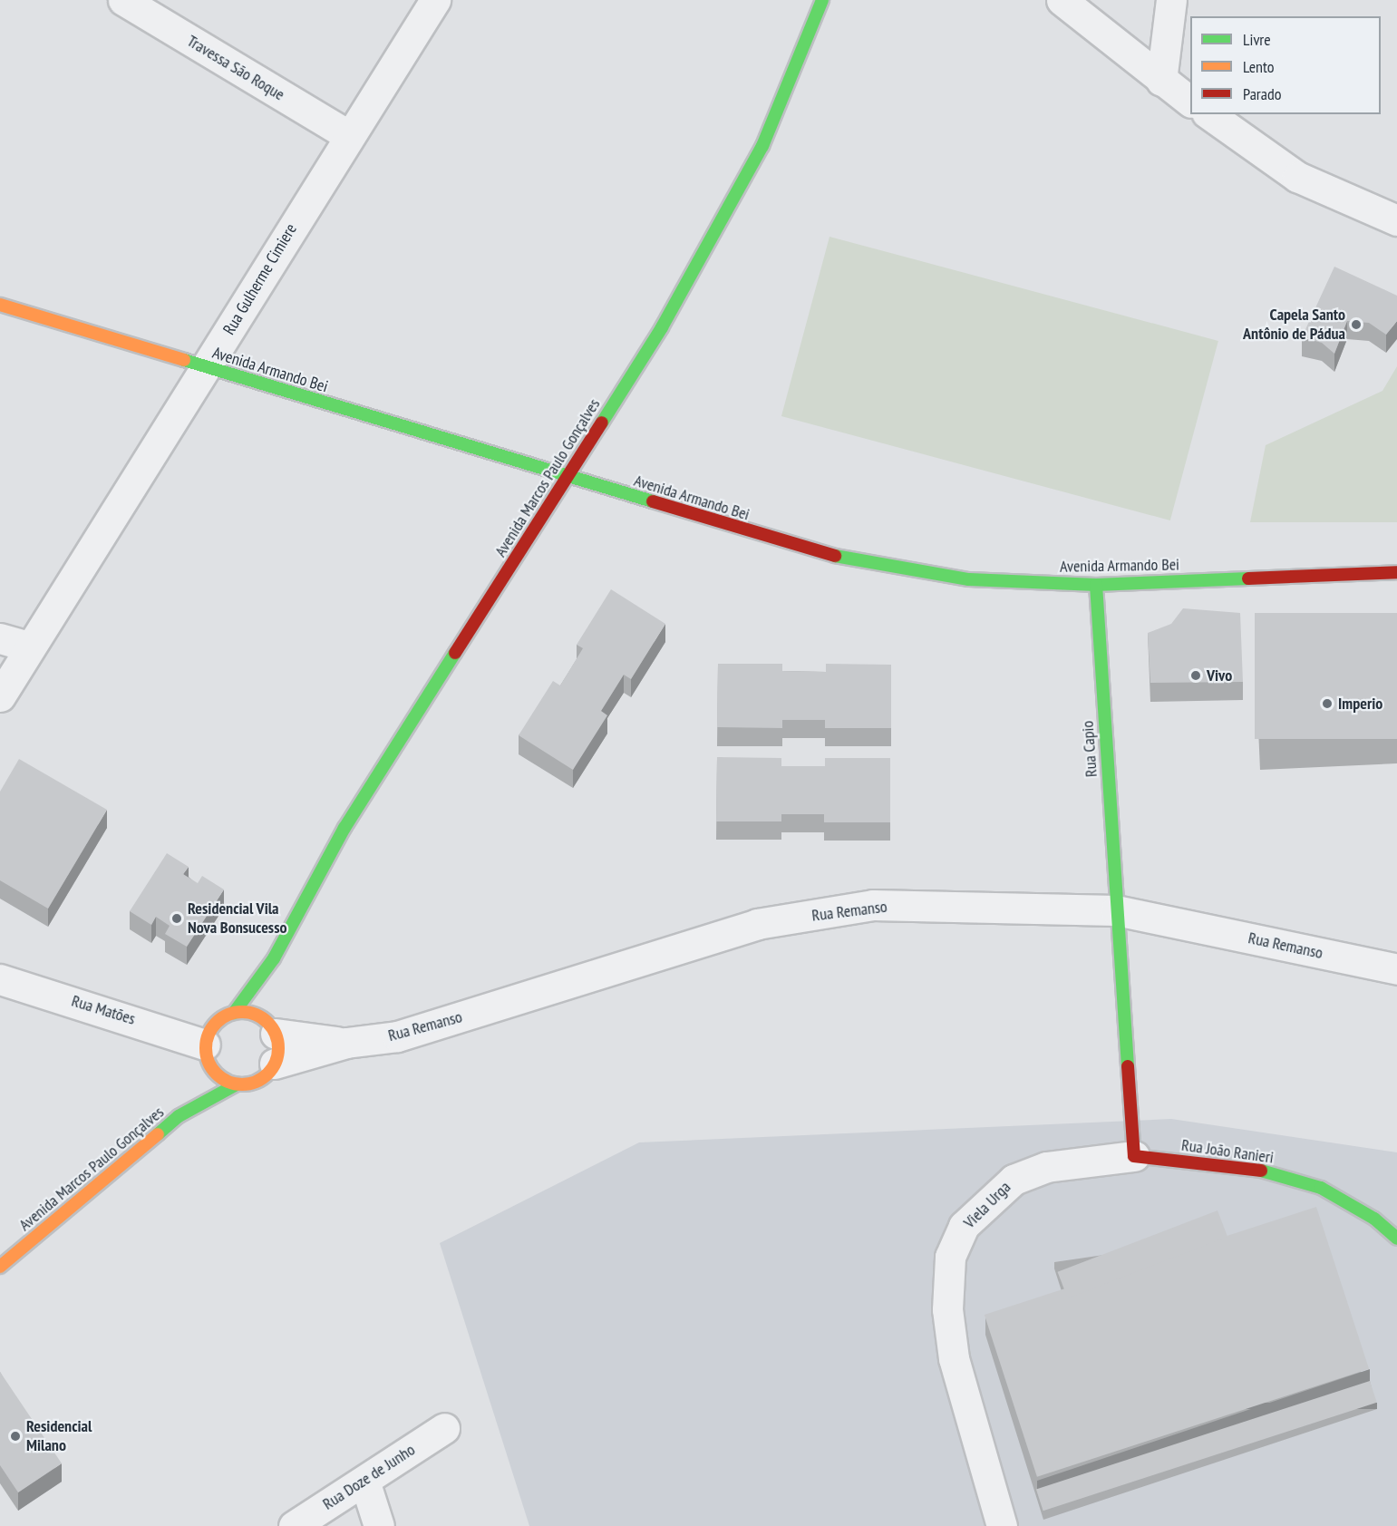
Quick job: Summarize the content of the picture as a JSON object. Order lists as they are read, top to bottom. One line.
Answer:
{"streets":{"street":["Travessa São Roque","Rua Gulherme Cimiere","Avenida Armando Bei","Avenida Marcos Paulo Gonçalves","Rua Capio","Rua Remanso","Rua Matões","Rua João Ranieri","Viela Urga","Rua Doze de Junho"]},"crossings":[["Travessa São Roque","Rua Gulherme Cimiere"],["Rua Gulherme Cimiere","Avenida Armando Bei"],["Avenida Armando Bei","Avenida Marcos Paulo Gonçalves"],["Avenida Armando Bei","Rua Capio"],["Avenida Marcos Paulo Gonçalves","Rua Remanso"],["Avenida Marcos Paulo Gonçalves","Rua Matões"],["Rua Capio","Rua Remanso"],["Rua Remanso","Rua Matões"],["Rua João Ranieri","Viela Urga"]],"places":["Capela Santo Antônio de Pádua","Vivo","Imperio","Residencial Vila Nova Bonsucesso","Residencial Milano"],"legend":["Livre","Lento","Parado"]}
